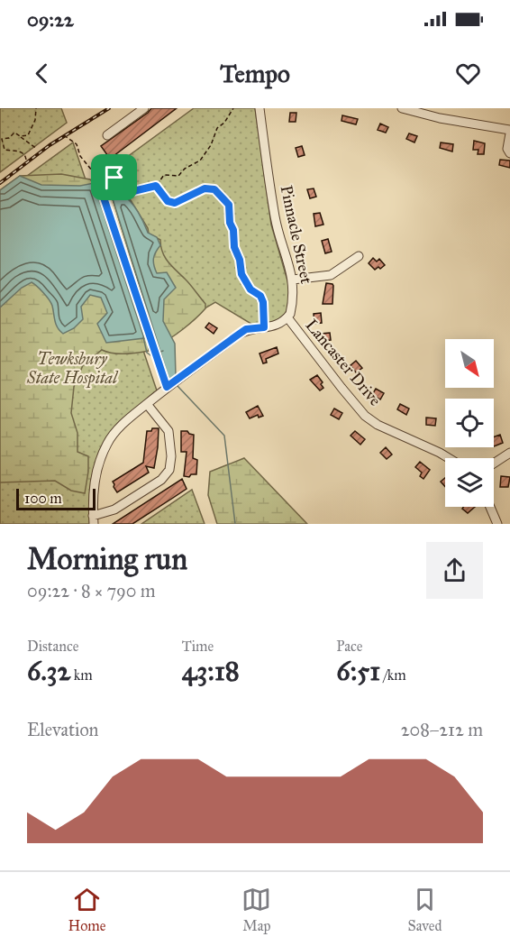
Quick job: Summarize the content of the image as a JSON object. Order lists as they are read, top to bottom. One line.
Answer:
{"streets":{"street":["Pinnacle Street","Lancaster Drive"]},"crossings":[["Pinnacle Street","Lancaster Drive"]],"parks":["Tewksbury State Hospital"],"scale_bar":"100 m","north":"bottom right","page":{"status":"09:22","header":"Tempo","scale":"100 m","heading":["Morning run","09:22 · 8 × 790 m"],"stats":[["Distance","6.32 km"],["Time","43:18"],["Pace","6:51 /km"]],"chart":["Elevation","208–212 m"],"tabs":["Home","Map","Saved"]}}
